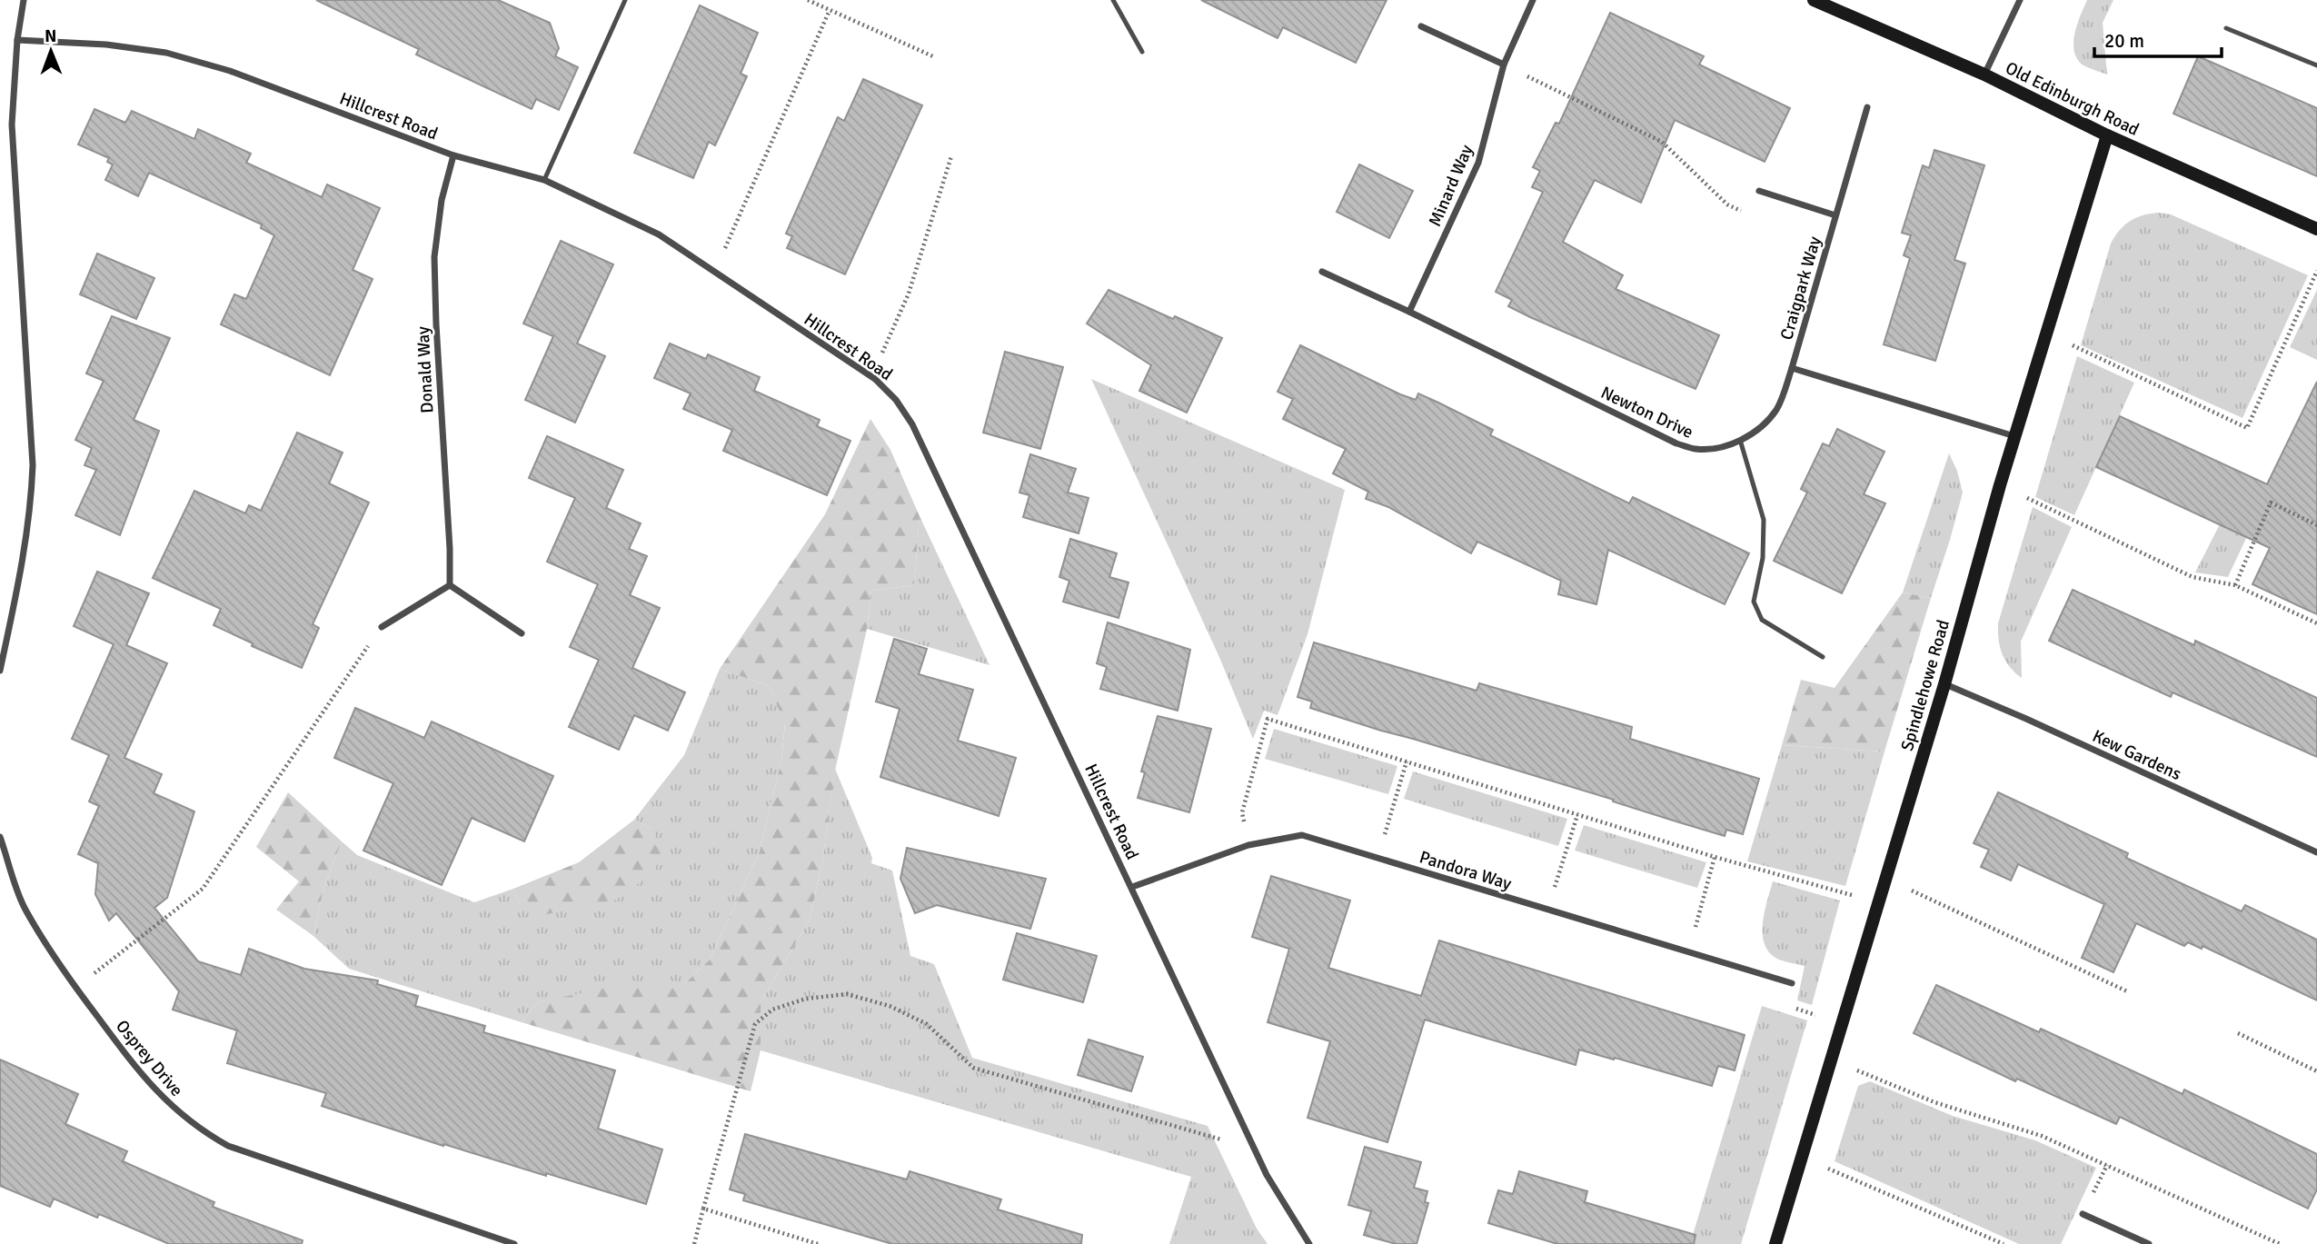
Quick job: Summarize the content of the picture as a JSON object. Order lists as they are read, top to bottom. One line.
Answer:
{"streets":{"street":["Old Edinburgh Road","Hillcrest Road","Minard Way","Craigpark Way","Donald Way","Newton Drive","Spindlehowe Road","Kew Gardens","Pandora Way","Osprey Drive"]},"crossings":[["Old Edinburgh Road","Spindlehowe Road"],["Hillcrest Road","Donald Way"],["Hillcrest Road","Pandora Way"],["Minard Way","Newton Drive"],["Craigpark Way","Newton Drive"],["Spindlehowe Road","Kew Gardens"]],"scale_bar":"20 m","north":"top"}
